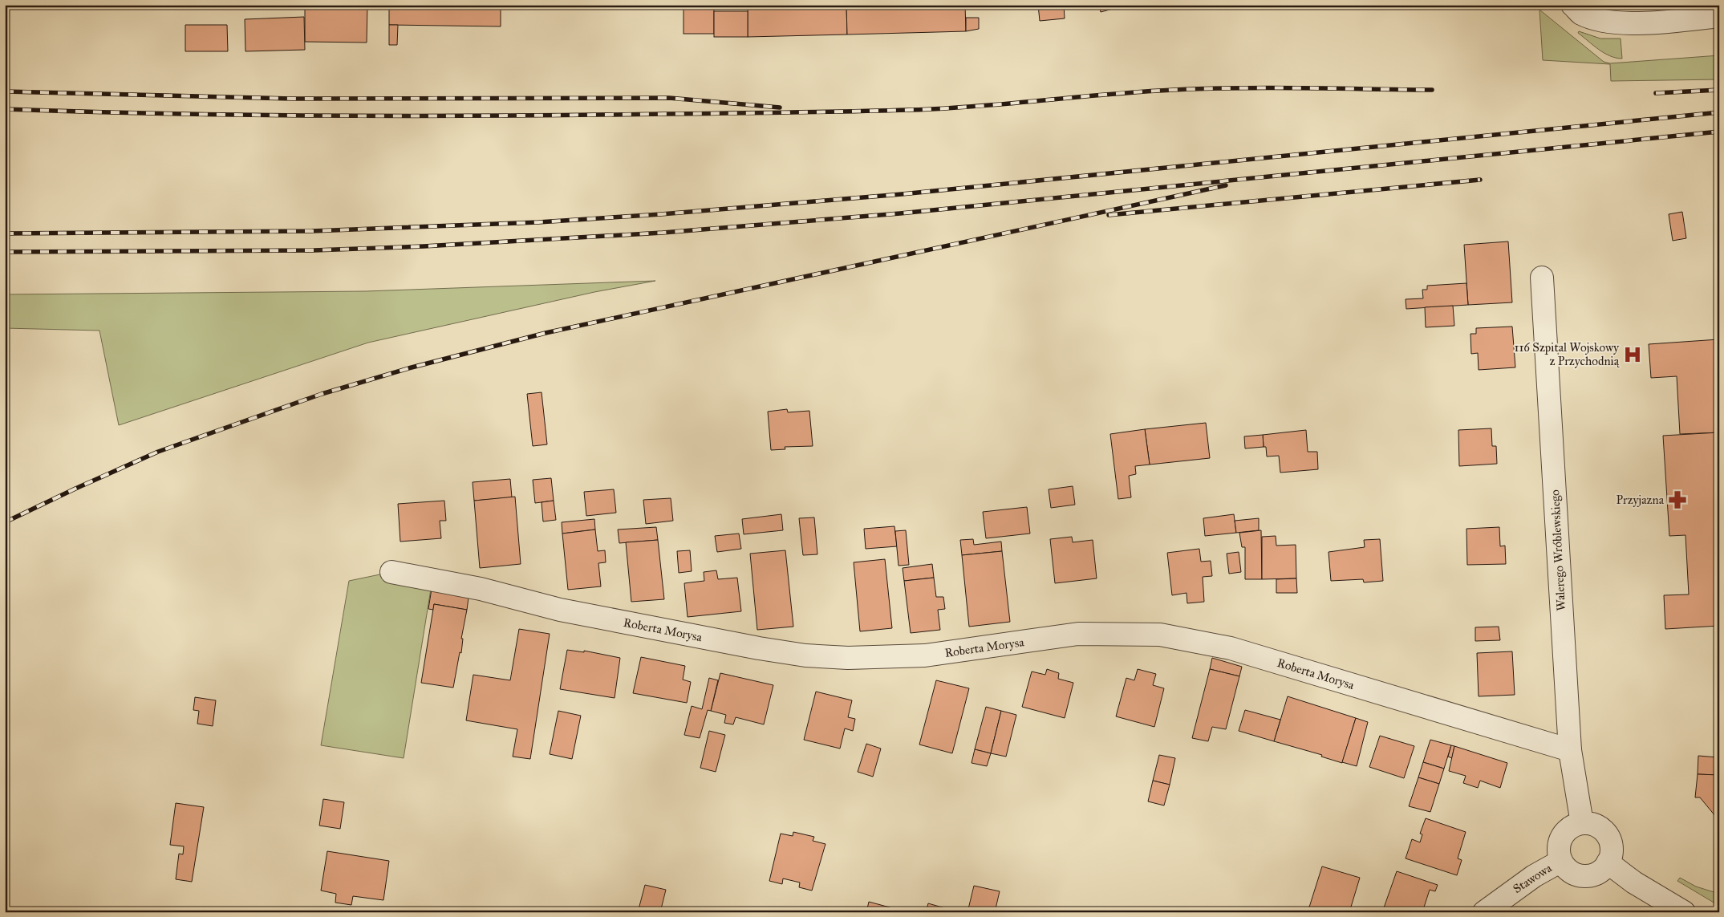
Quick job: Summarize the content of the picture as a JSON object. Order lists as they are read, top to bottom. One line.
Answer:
{"streets":{"street":["Walerego Wróblewskiego","Roberta Morysa","Stawowa"]},"crossings":[["Walerego Wróblewskiego","Roberta Morysa"],["Walerego Wróblewskiego","Stawowa"]],"places":{"hospital":["116 Szpital Wojskowy z Przychodnią"],"pharmacy":["Przyjazna"]}}
